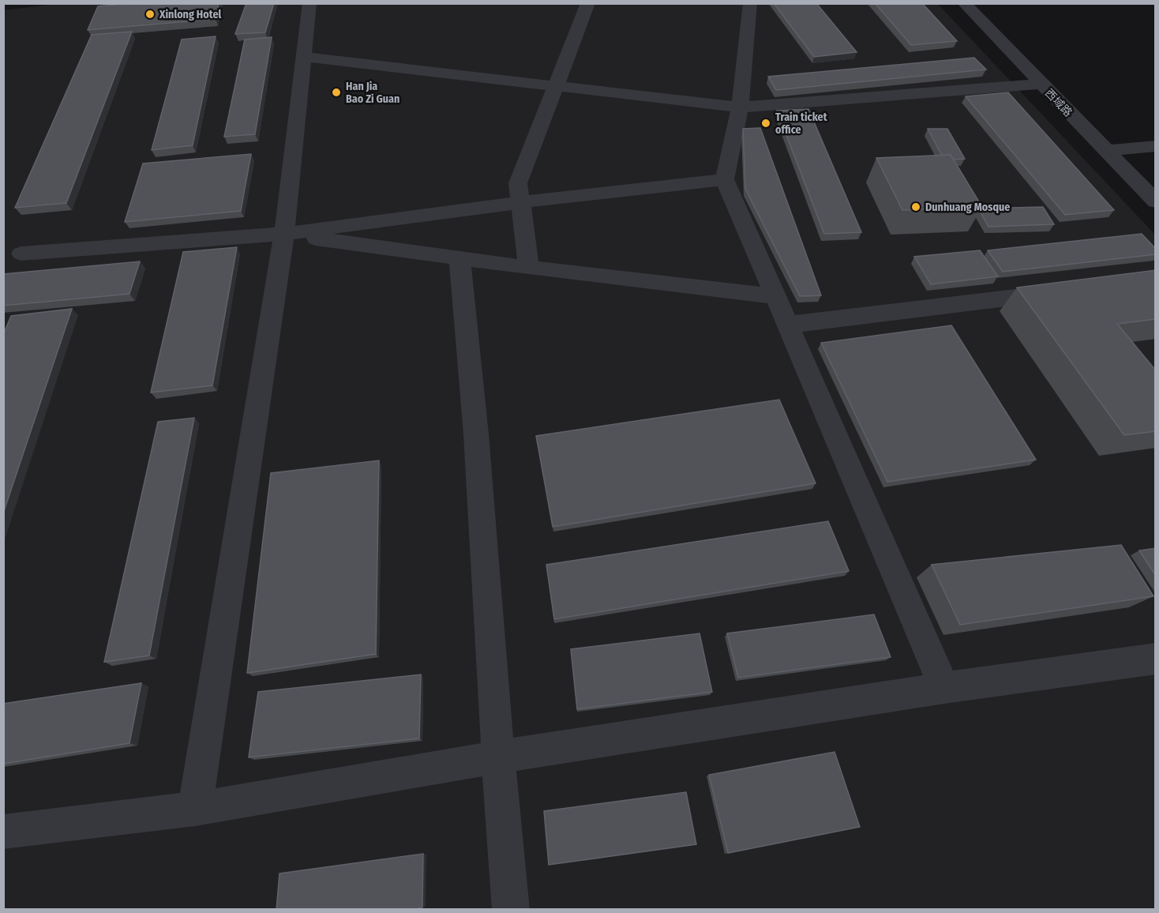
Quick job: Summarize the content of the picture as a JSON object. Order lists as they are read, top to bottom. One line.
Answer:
{"streets":{"street":["西域路"]},"places":["Xinlong Hotel","Han Jia Bao Zi Guan","Train ticket office","Dunhuang Mosque"]}
